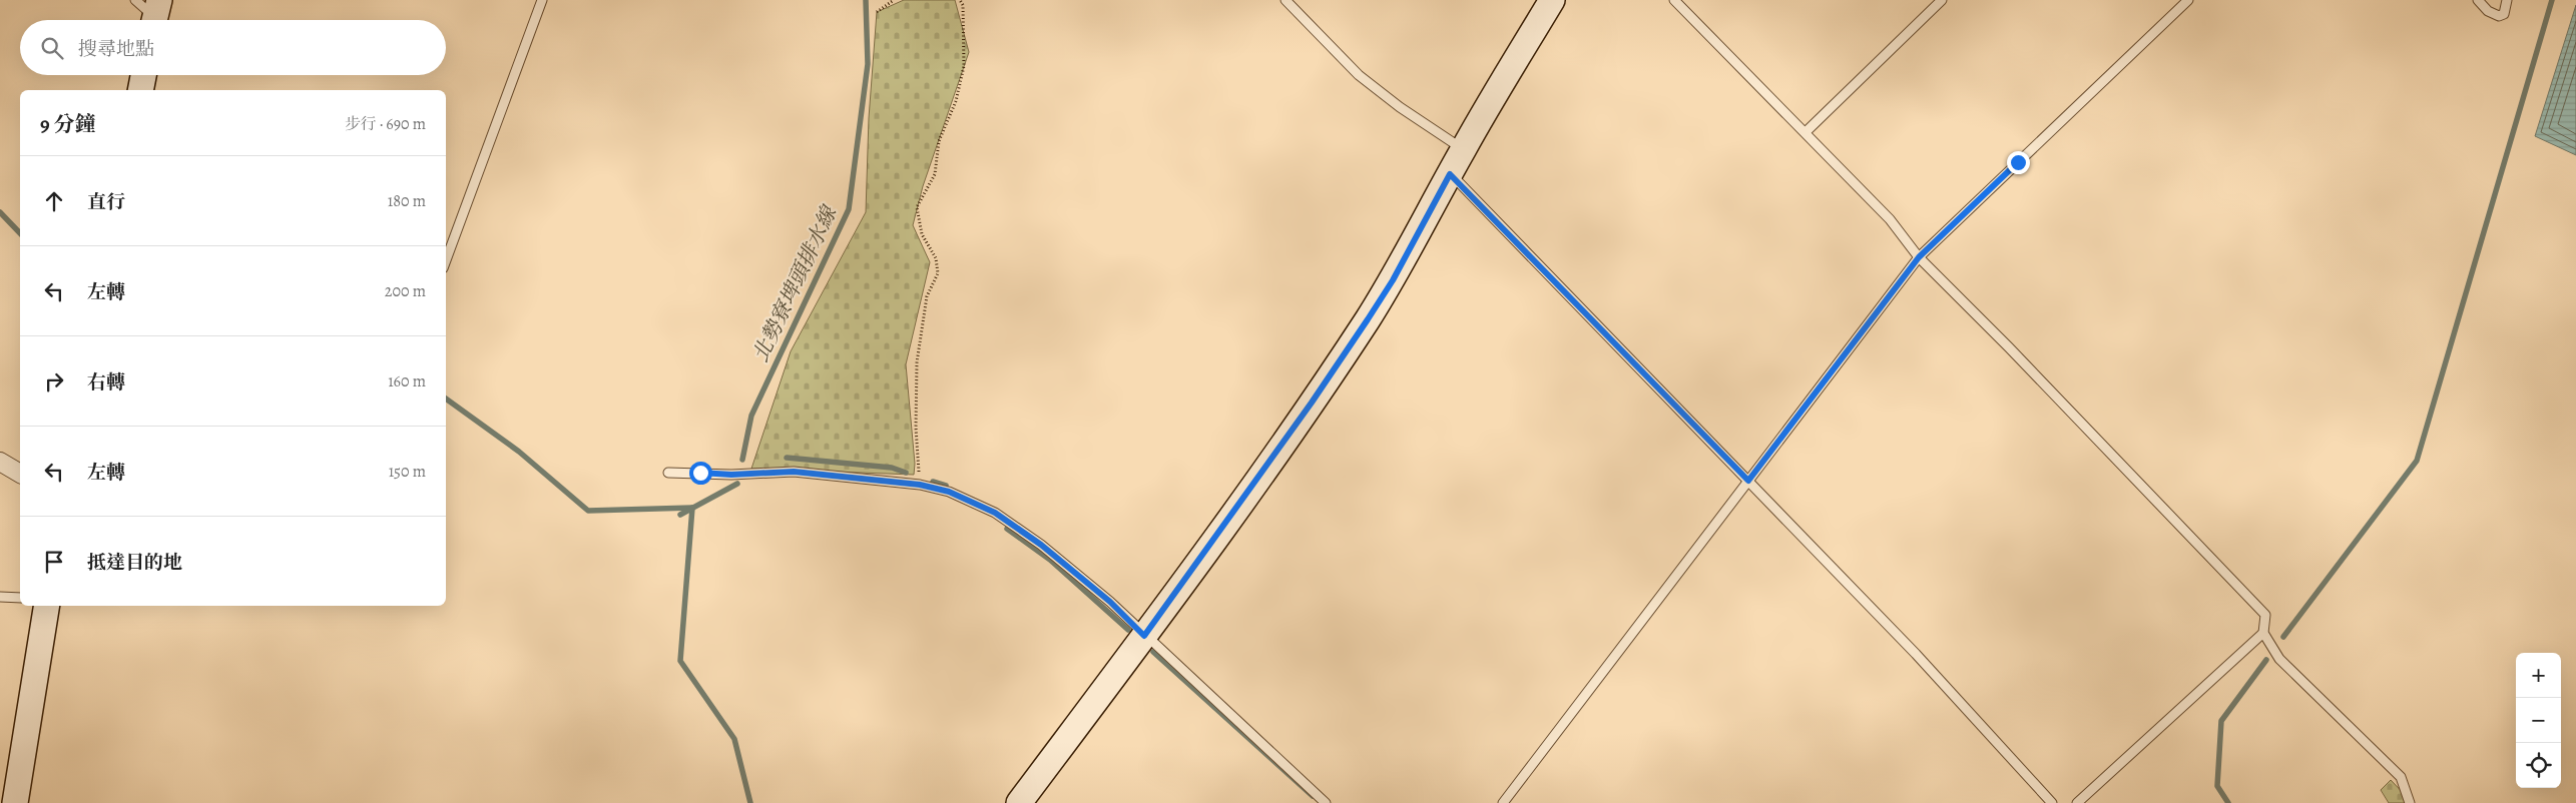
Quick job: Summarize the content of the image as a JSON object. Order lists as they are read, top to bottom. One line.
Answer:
{"water":["北勢寮埤頭排水線"],"page":{"search":"搜尋地點","heading":["9 分鐘","步行 · 690 m"],"list":[["直行","180 m"],["左轉","200 m"],["右轉","160 m"],["左轉","150 m"],"抵達目的地"],"map_buttons":["+","−"]}}
